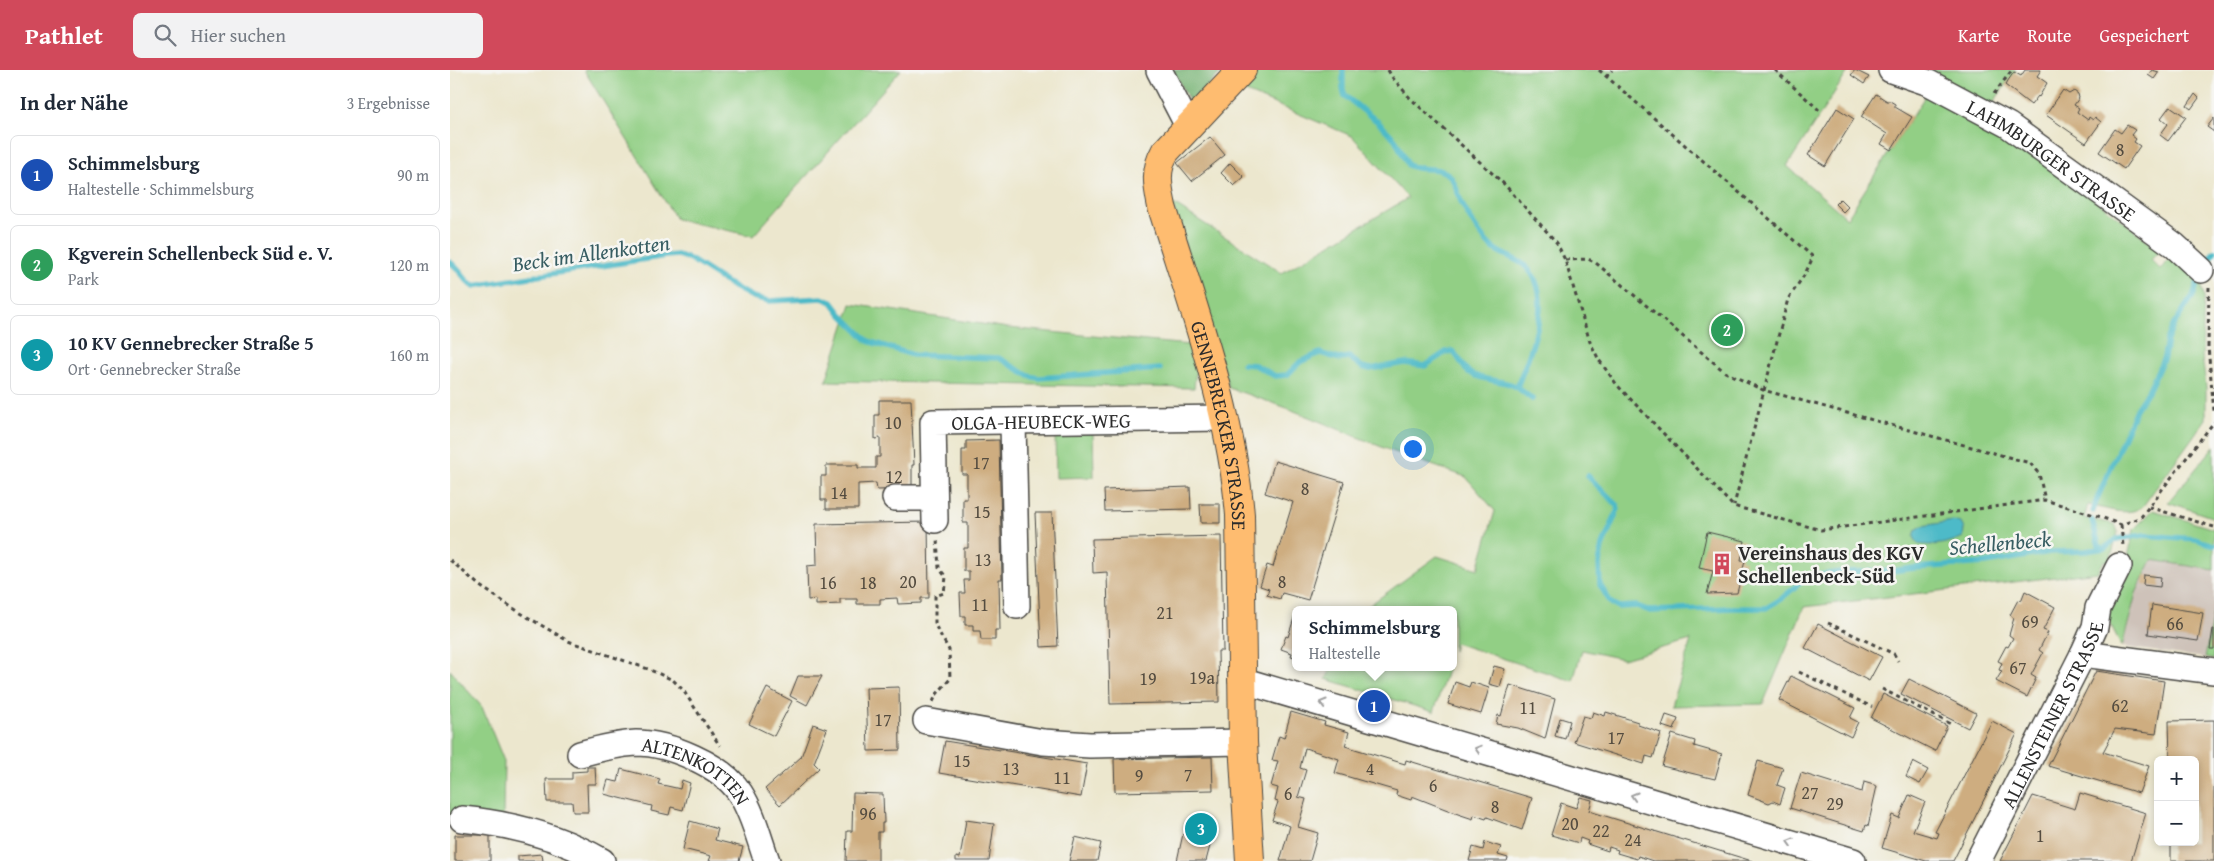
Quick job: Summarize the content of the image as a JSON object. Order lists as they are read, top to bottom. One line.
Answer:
{"streets":{"main road":["GENNEBRECKER STRASSE"],"street":["LAHMBURGER STRASSE","OLGA-HEUBECK-WEG","ALLENSTEINER STRASSE","ALTENKOTTEN"]},"crossings":[["OLGA-HEUBECK-WEG","GENNEBRECKER STRASSE"]],"water":["Beck im Allenkotten","Schellenbeck"],"places":{"building":["Vereinshaus des KGV Schellenbeck-Süd"]},"house_numbers":["8","10","17","12","8","14","15","13","20","8","16","18","11","21","69","66","67","19a","19","62","11","17","17","15","13","4","7","9","11","6","27","6","29","8","96","20","22","1","24"],"page":{"header":"Pathlet","search":"Hier suchen","nav":["Karte","Route","Gespeichert"],"heading":["In der Nähe","3 Ergebnisse"],"list":[{"mark":"1","name":"Schimmelsburg","note":"Haltestelle · Schimmelsburg","value":"90 m"},{"mark":"2","name":"Kgverein Schellenbeck Süd e. V.","note":"Park","value":"120 m"},{"mark":"3","name":"10 KV Gennebrecker Straße 5","note":"Ort · Gennebrecker Straße","value":"160 m"}],"pins":["2","1","3"],"popup":["Schimmelsburg","Haltestelle"],"map_buttons":["+","−"]}}
